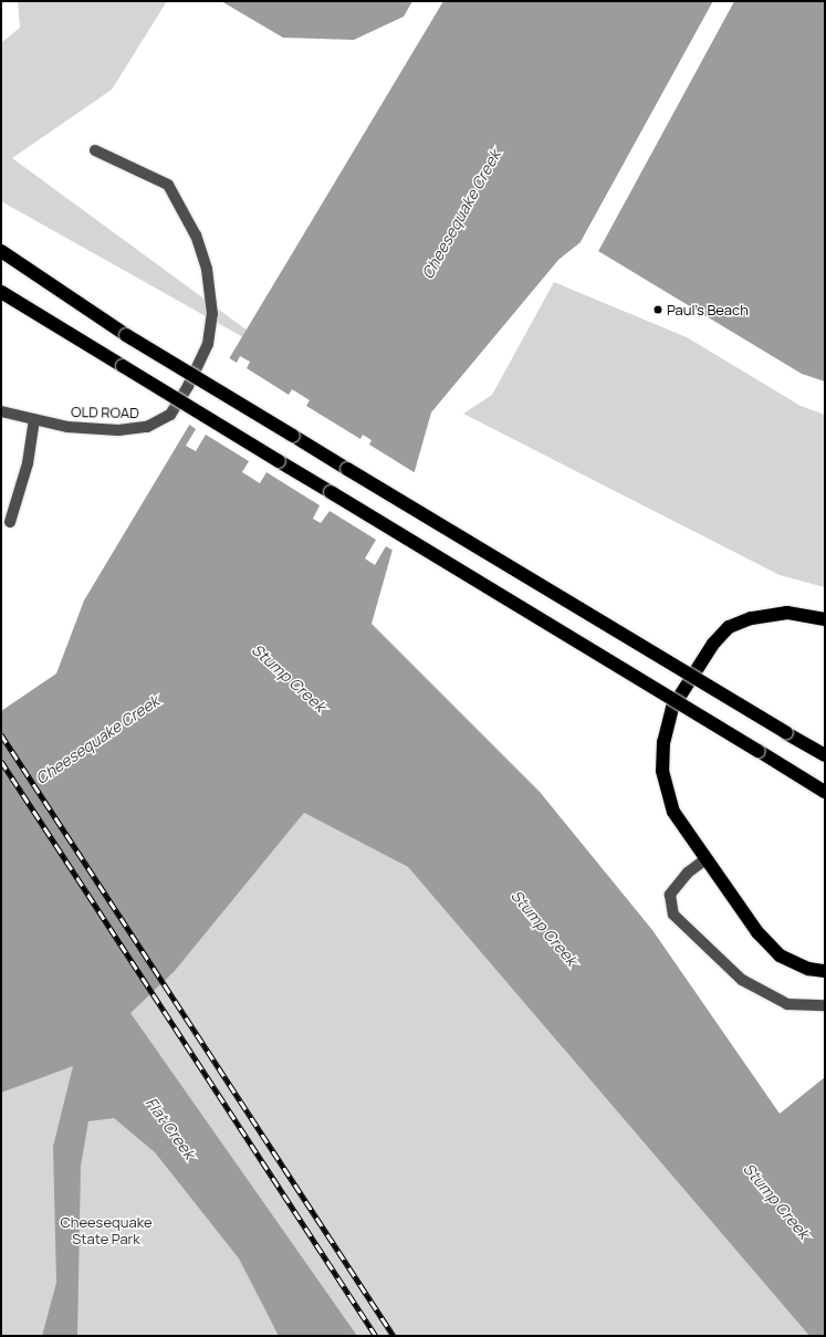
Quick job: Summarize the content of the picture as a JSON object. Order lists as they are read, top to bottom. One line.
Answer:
{"streets":{"street":["OLD ROAD"]},"water":["Cheesequake Creek","Stump Creek","Flat Creek"],"parks":["Cheesequake State Park"],"places":["Paul's Beach"]}
